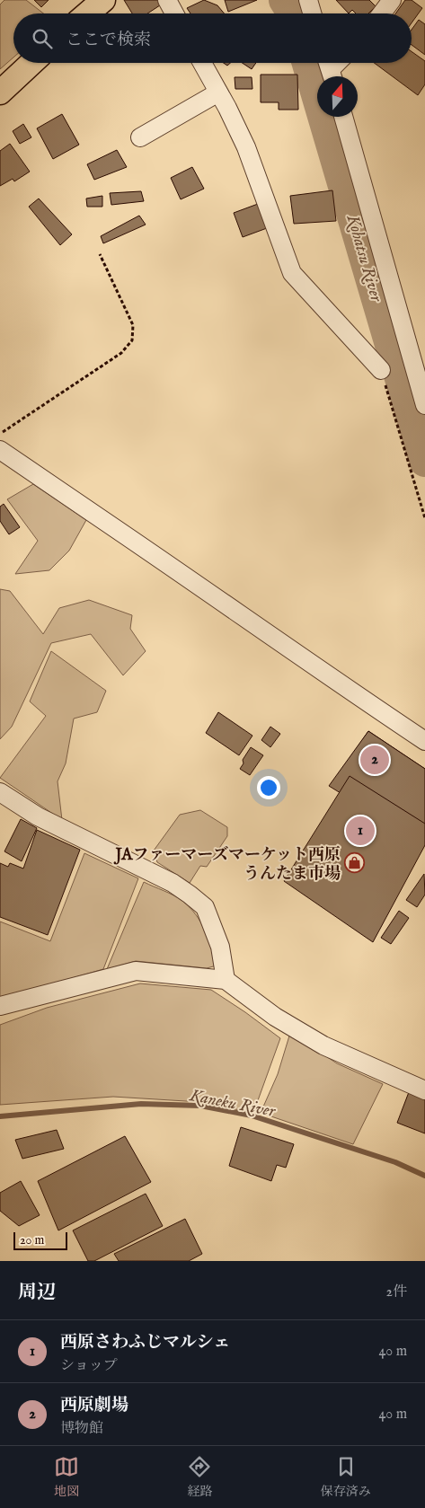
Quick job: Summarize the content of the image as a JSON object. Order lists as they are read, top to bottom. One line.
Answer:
{"water":["Kohatsu River","Kaneku River"],"places":{"shop":["JAファーマーズマーケット西原 うんたま市場"]},"scale_bar":"20 m","north":"top","page":{"search":"ここで検索","pins":["2","1"],"scale":"20 m","heading":["周辺","2件"],"list":[{"mark":"1","name":"西原さわふじマルシェ","note":"ショップ","value":"40 m"},{"mark":"2","name":"西原劇場","note":"博物館","value":"40 m"}],"nav":["地図","経路","保存済み"]}}
